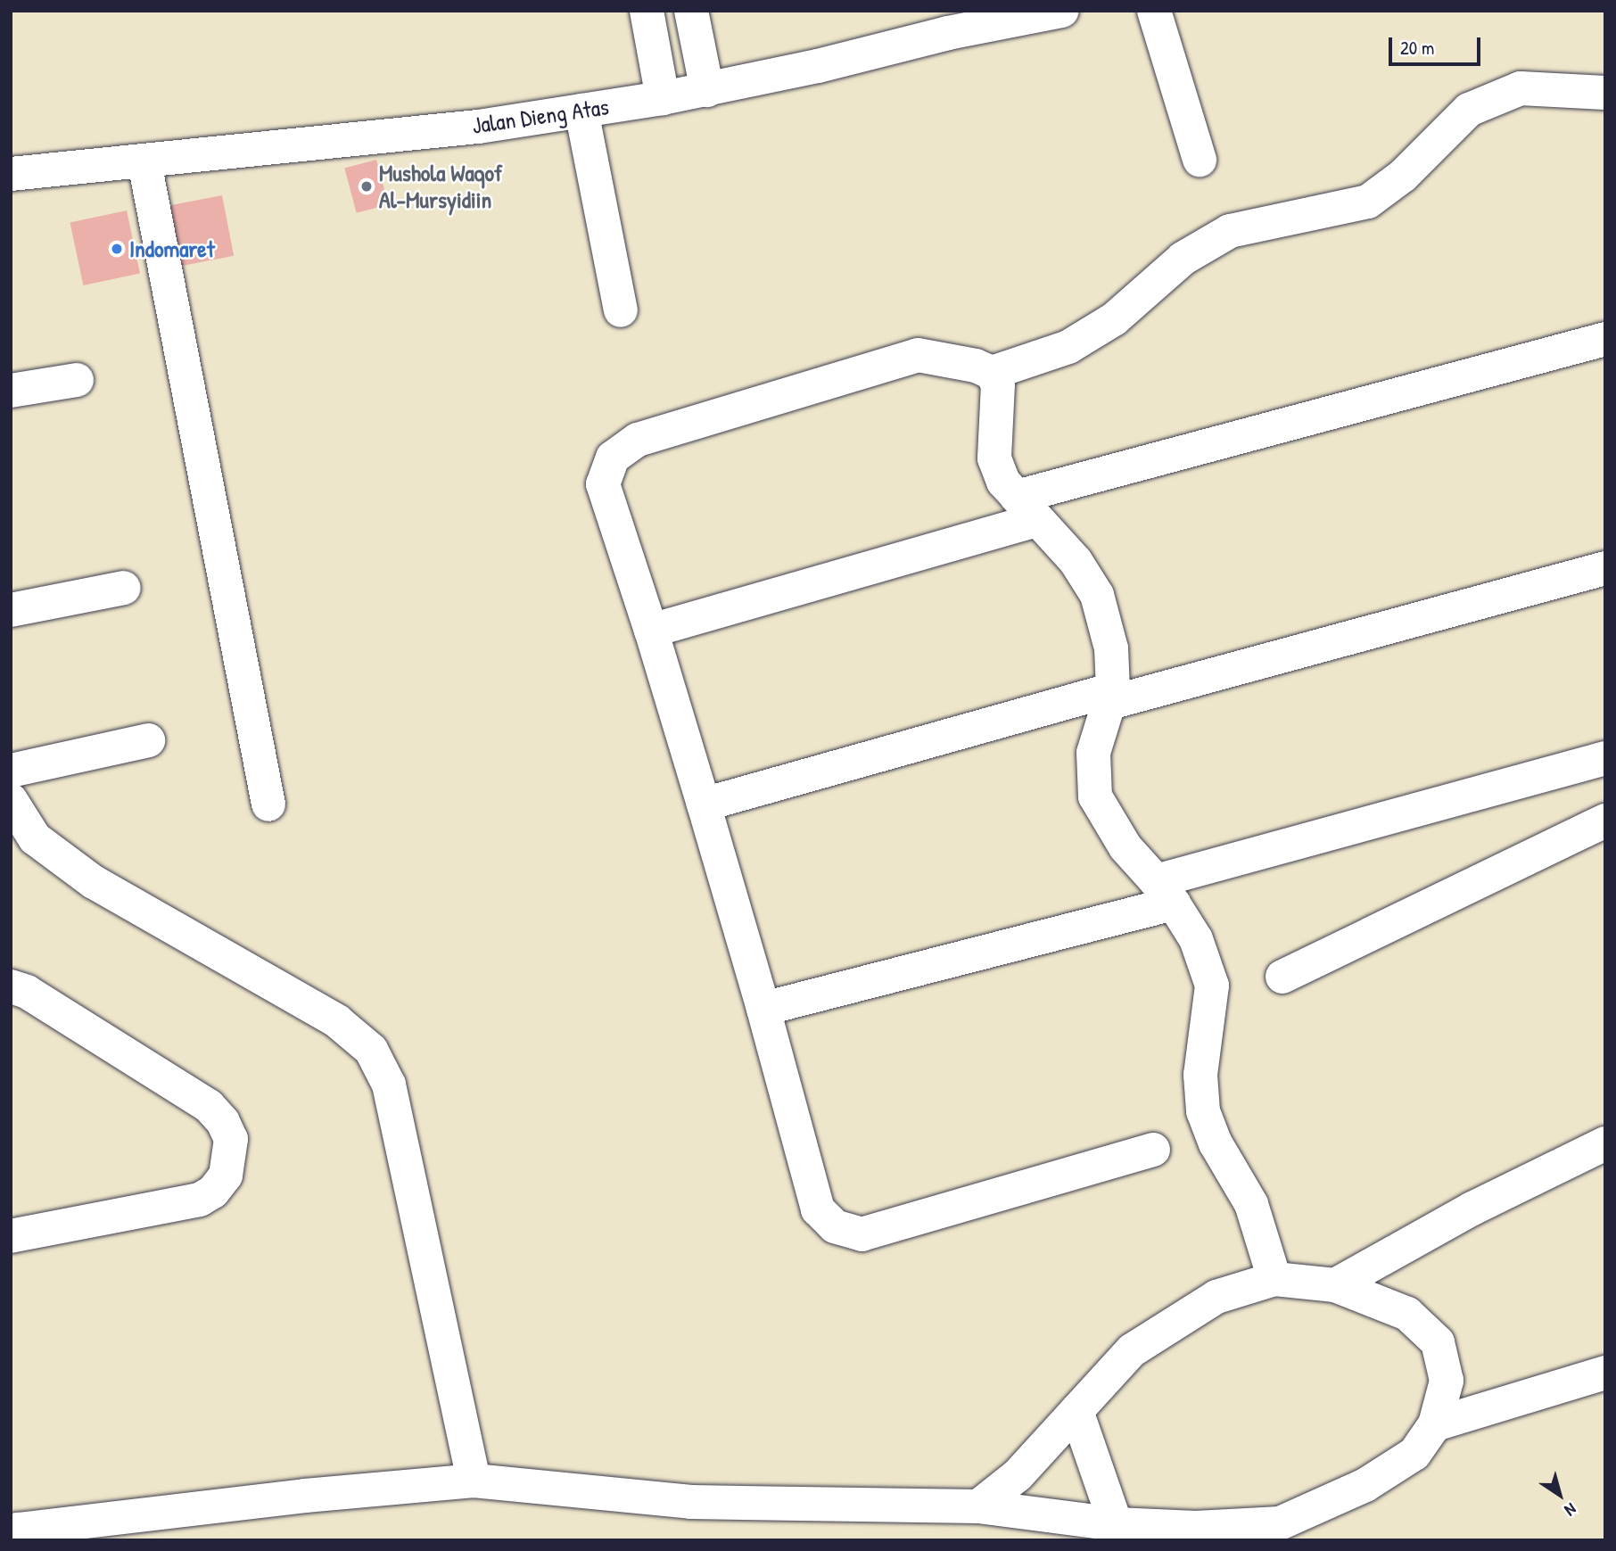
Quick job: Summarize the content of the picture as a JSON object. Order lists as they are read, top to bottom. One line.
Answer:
{"streets":{"street":["Jalan Dieng Atas"]},"places":["Mushola Waqof Al-Mursyidiin","Indomaret"],"scale_bar":"20 m","north":"bottom right"}
